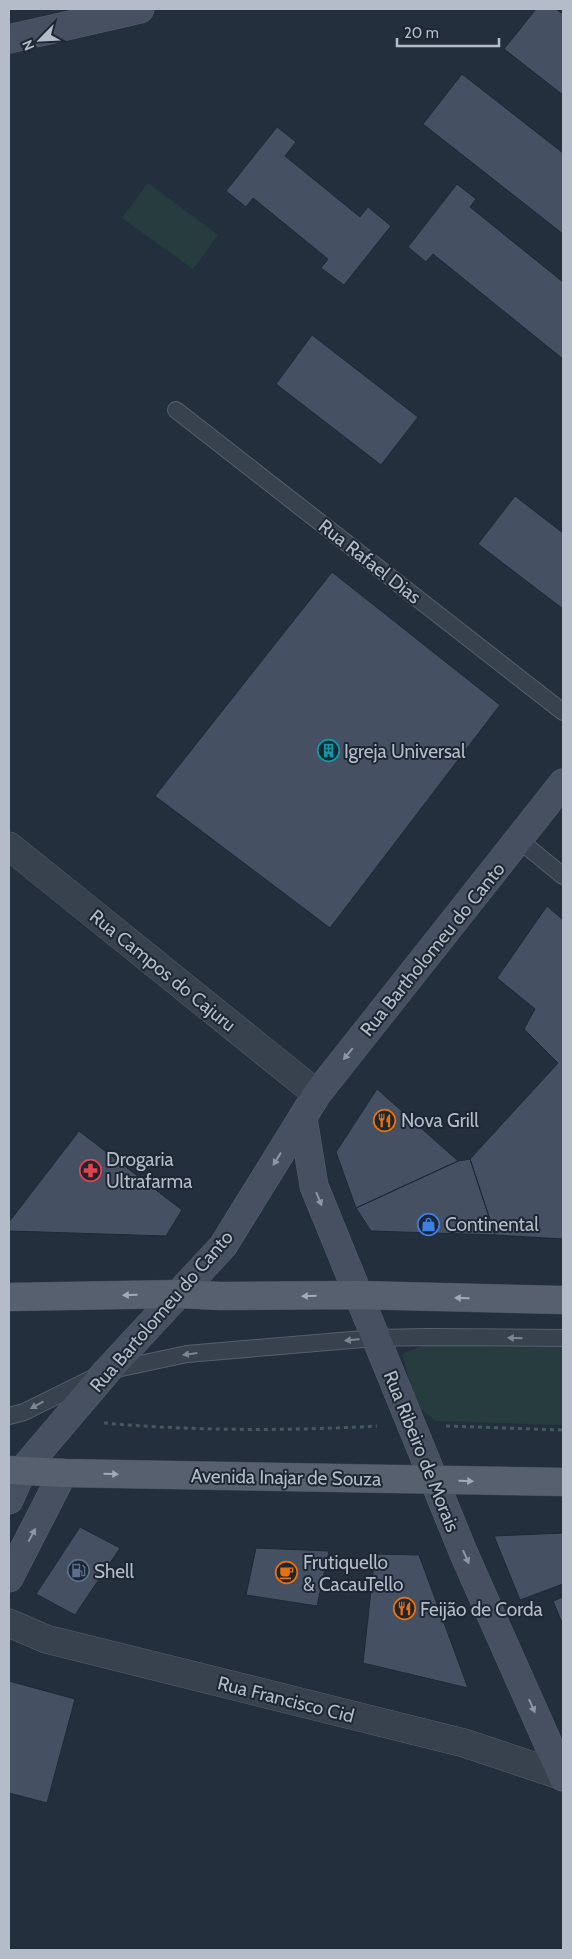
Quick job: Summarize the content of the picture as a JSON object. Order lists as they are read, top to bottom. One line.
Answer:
{"streets":{"main road":["Rua Bartholomeu do Canto","Rua Bartolomeu do Canto","Rua Ribeiro de Morais","Avenida Inajar de Souza"],"street":["Rua Campos do Cajuru","Rua Francisco Cid"],"lane":["Rua Rafael Dias"]},"crossings":[["Rua Bartholomeu do Canto","Rua Campos do Cajuru"],["Rua Bartholomeu do Canto","Rua Bartolomeu do Canto"],["Rua Bartholomeu do Canto","Rua Ribeiro de Morais"],["Rua Bartolomeu do Canto","Rua Ribeiro de Morais"],["Rua Bartolomeu do Canto","Avenida Inajar de Souza"],["Rua Ribeiro de Morais","Avenida Inajar de Souza"],["Rua Ribeiro de Morais","Rua Francisco Cid"]],"one_way":["Rua Bartholomeu do Canto","Rua Bartolomeu do Canto","Rua Ribeiro de Morais"],"places":{"building":["Igreja Universal"],"restaurant":["Nova Grill","Feijão de Corda"],"pharmacy":["Drogaria Ultrafarma"],"shop":["Continental"],"fuel station":["Shell"],"cafe":["Frutiquello & CacauTello"]},"scale_bar":"20 m","north":"bottom left"}
